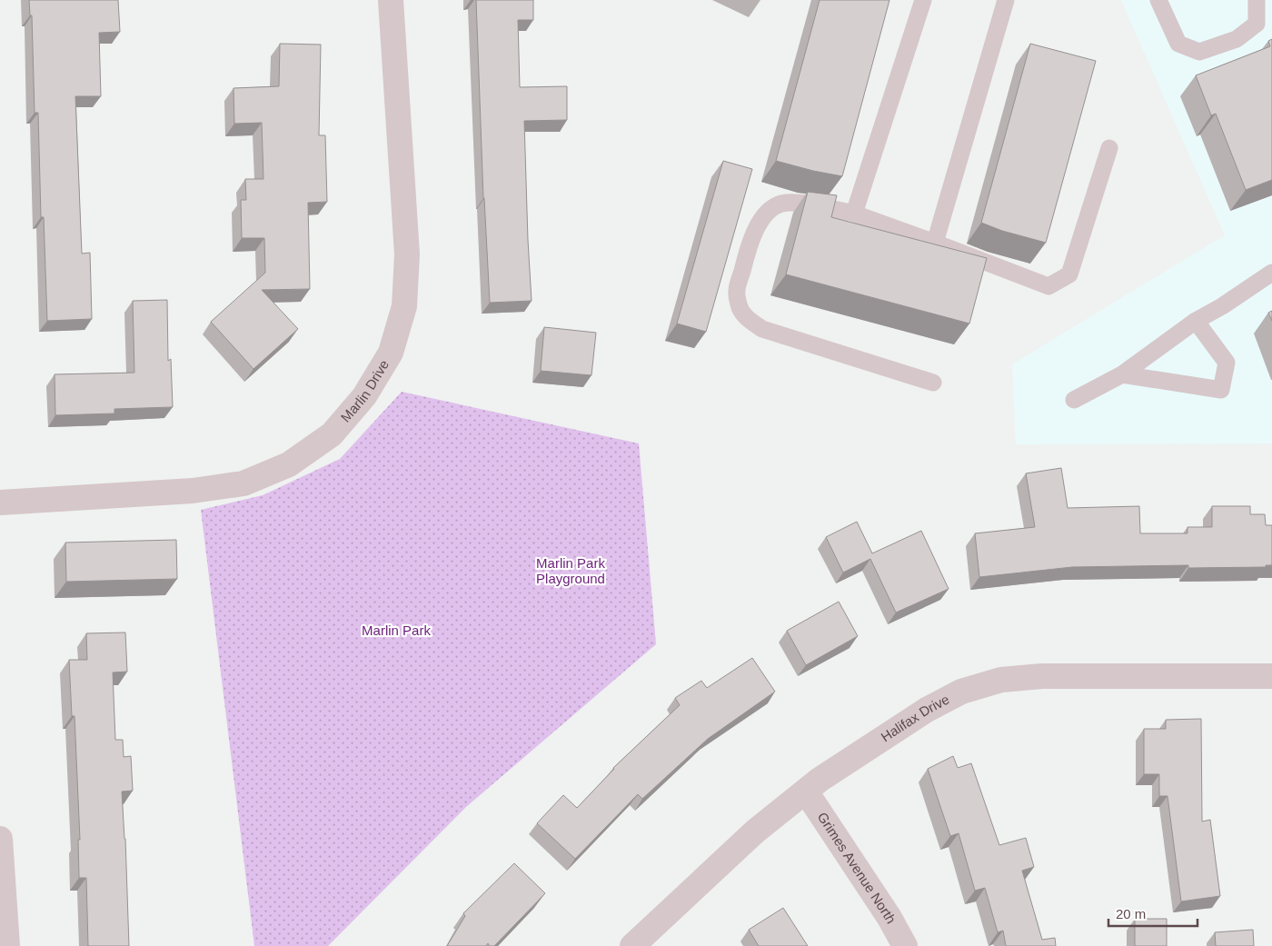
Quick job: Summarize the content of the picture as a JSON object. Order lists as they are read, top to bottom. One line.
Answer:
{"streets":{"street":["Marlin Drive","Halifax Drive","Grimes Avenue North"]},"crossings":[["Halifax Drive","Grimes Avenue North"]],"parks":["Marlin Park Playground","Marlin Park"],"scale_bar":"20 m"}
